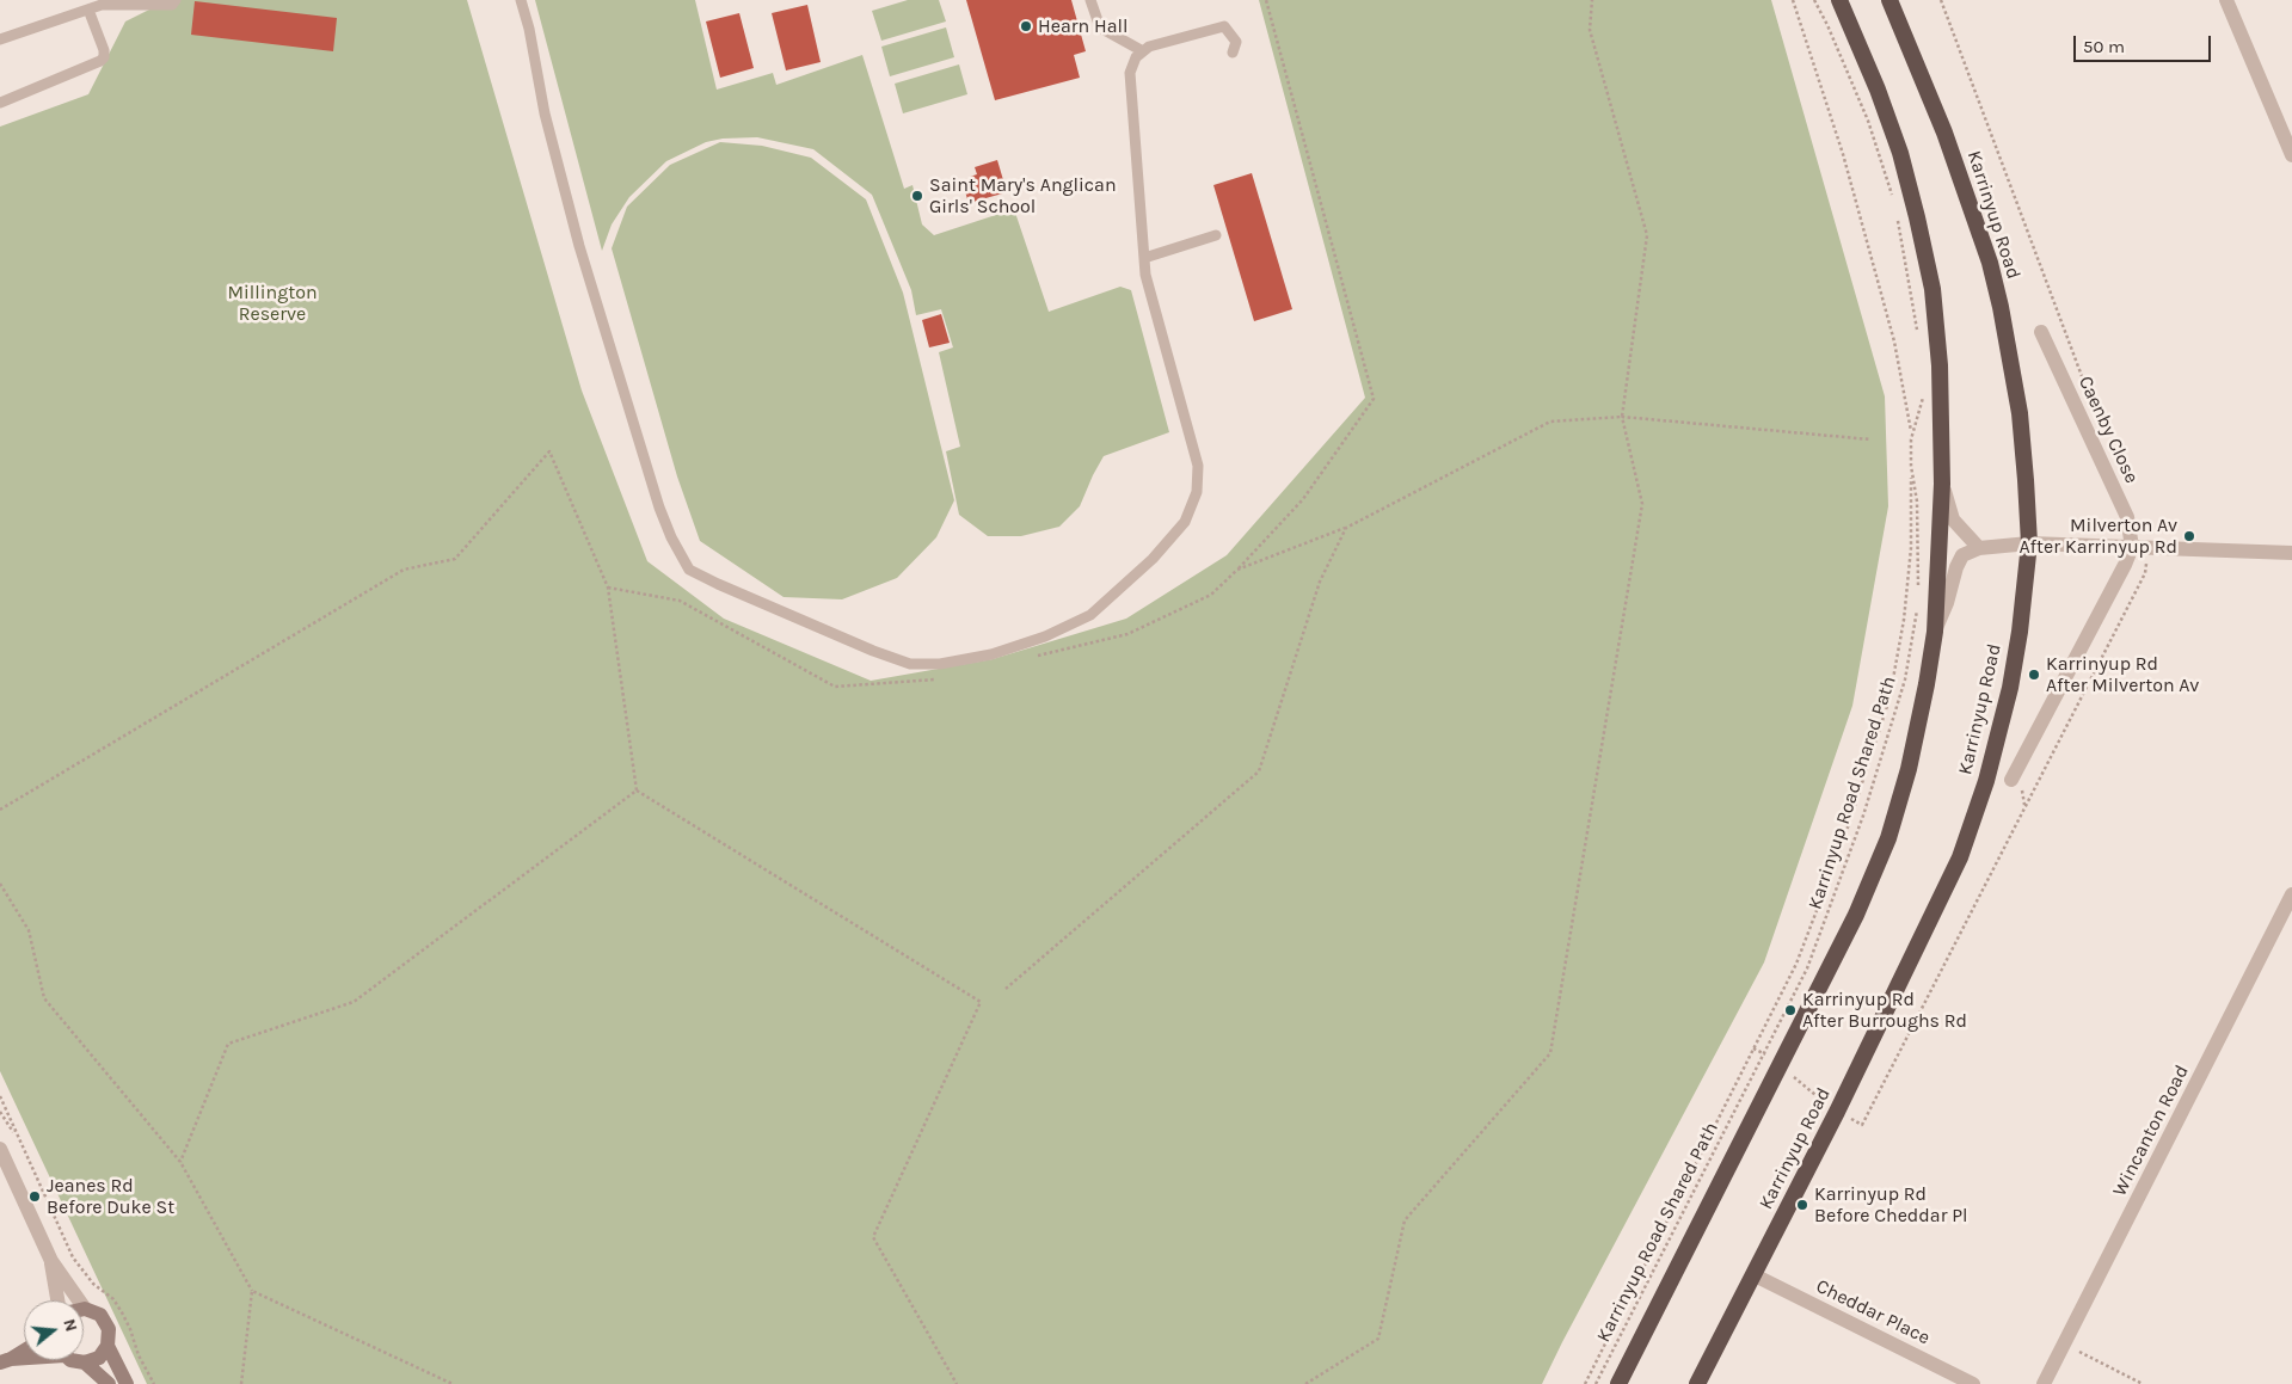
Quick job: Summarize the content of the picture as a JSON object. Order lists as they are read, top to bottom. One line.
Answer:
{"streets":{"highway":["Karrinyup Road"],"street":["Caenby Close","Wincanton Road","Cheddar Place"],"path":["Karrinyup Road Shared Path"]},"crossings":[["Karrinyup Road","Cheddar Place"]],"parks":["Millington Reserve"],"places":["Hearn Hall","Saint Mary's Anglican Girls' School","Milverton Av After Karrinyup Rd","Karrinyup Rd After Milverton Av","Karrinyup Rd After Burroughs Rd","Jeanes Rd Before Duke St","Karrinyup Rd Before Cheddar Pl"],"scale_bar":"50 m","north":"right"}
